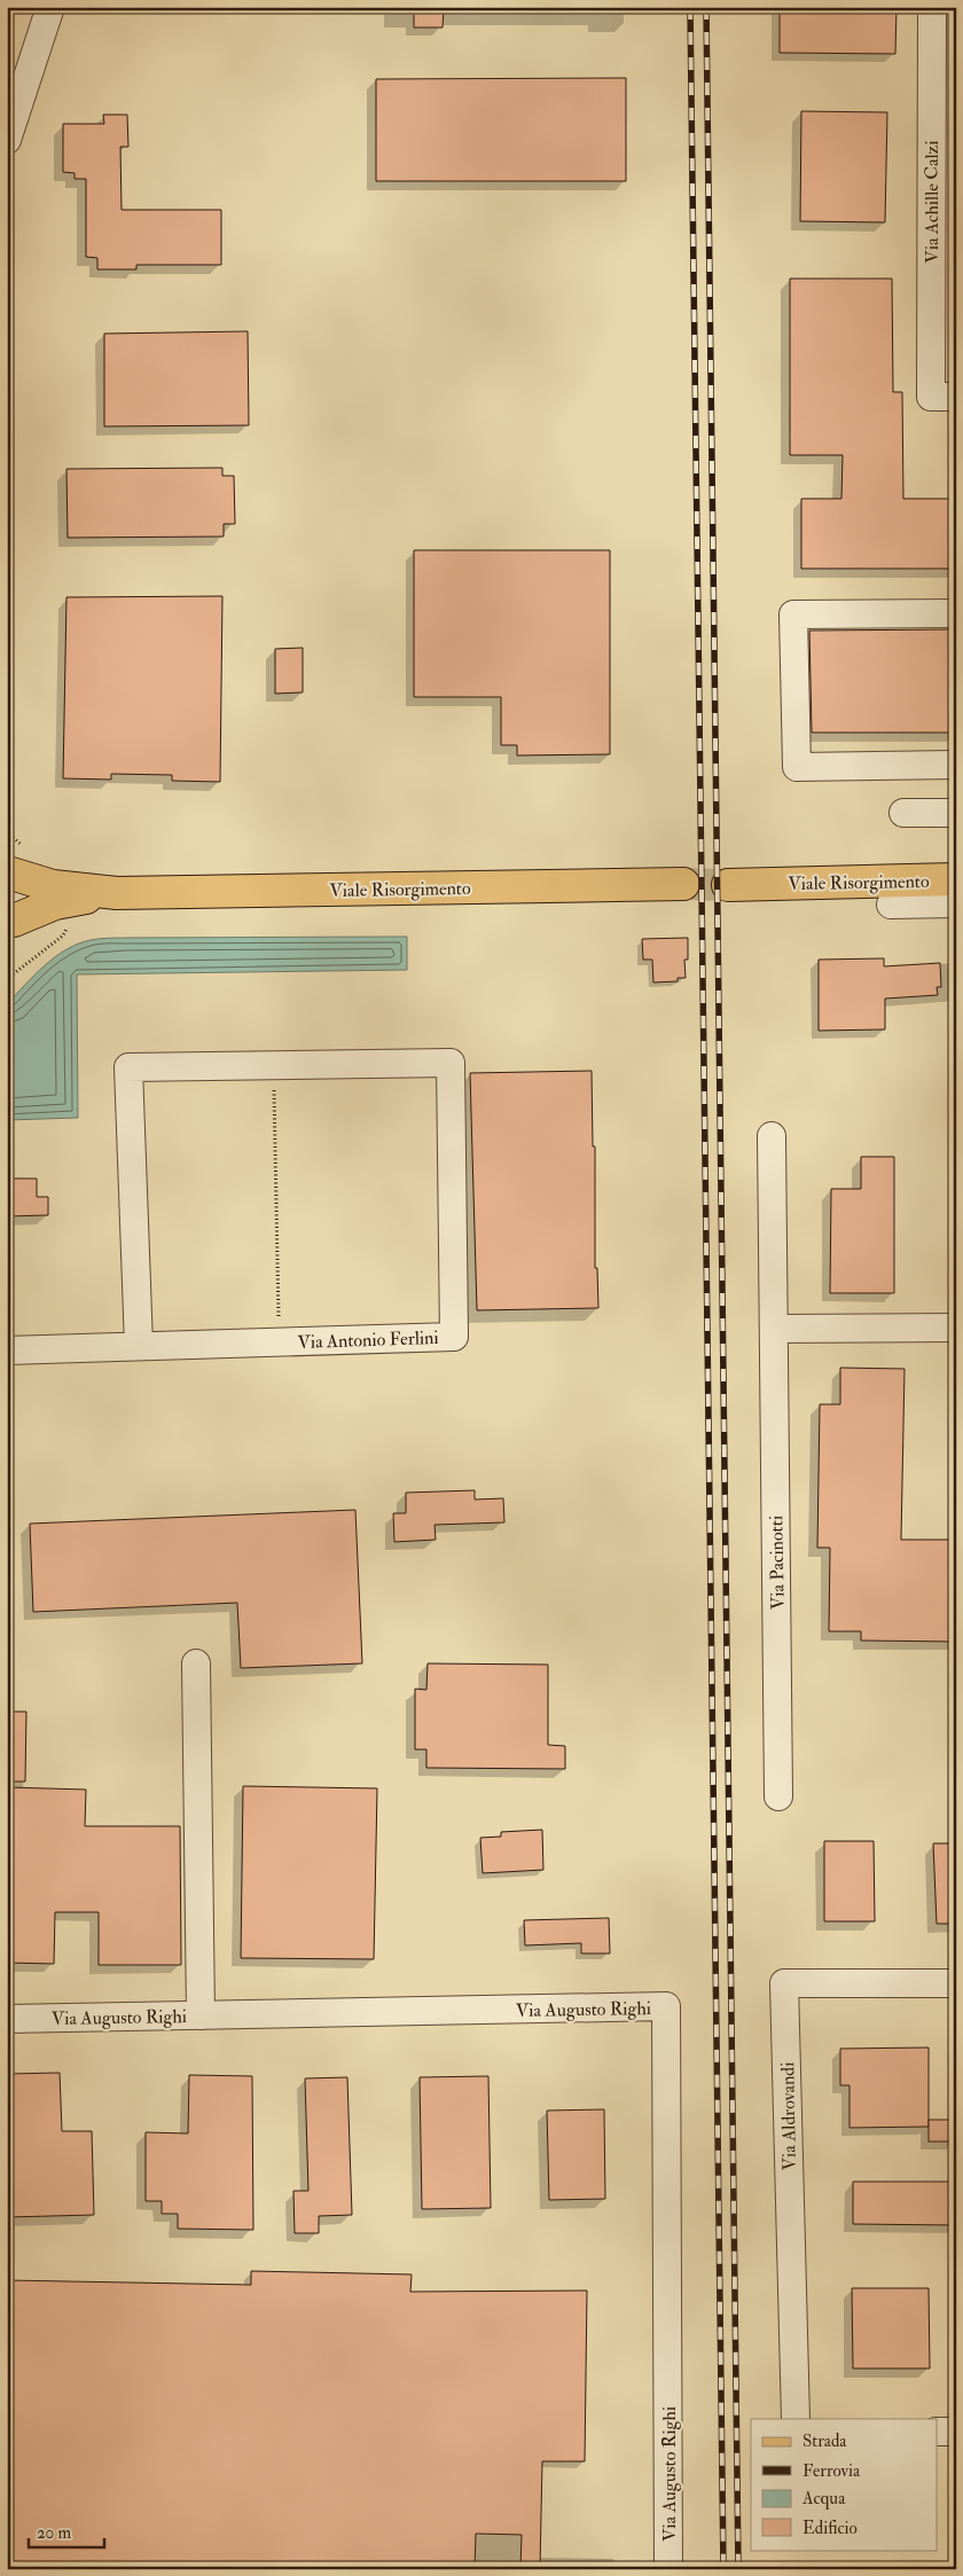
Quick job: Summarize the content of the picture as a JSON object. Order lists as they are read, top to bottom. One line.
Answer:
{"streets":{"main road":["Viale Risorgimento"],"street":["Via Achille Calzi","Via Antonio Ferlini","Via Pacinotti","Via Augusto Righi","Via Aldrovandi"]},"legend":["Strada","Ferrovia","Acqua","Edificio"],"scale_bar":"20 m"}
